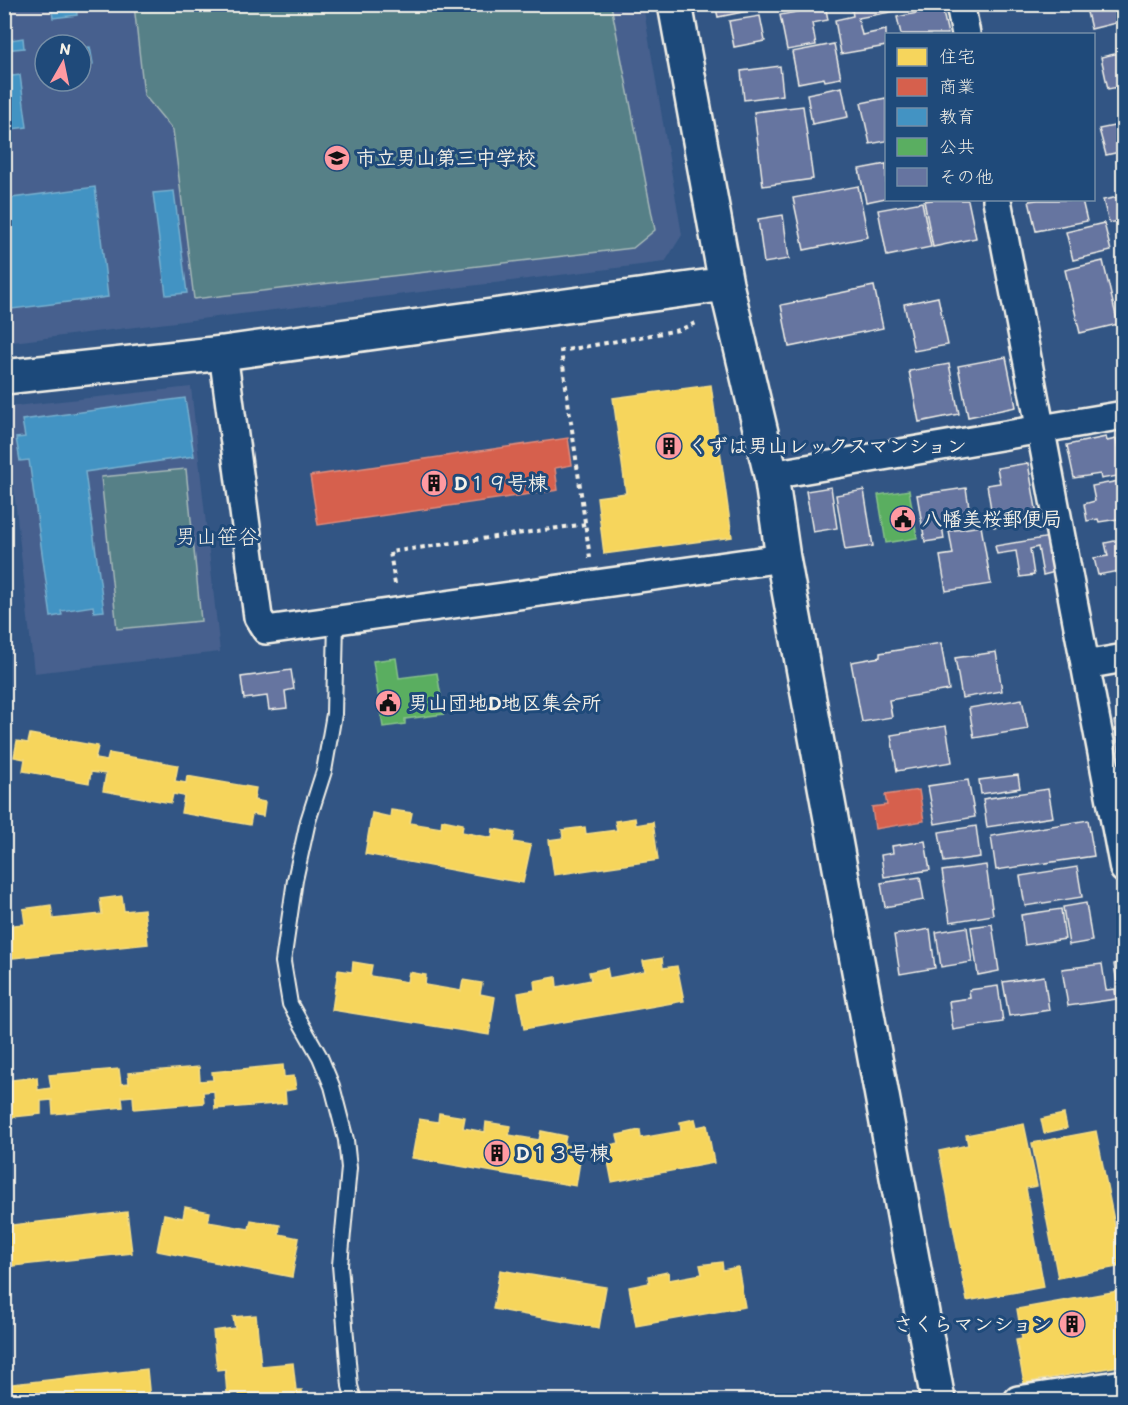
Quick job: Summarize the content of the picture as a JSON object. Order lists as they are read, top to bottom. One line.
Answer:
{"districts":["男山笹谷"],"places":{"school or university":["市立男山第三中学校"],"building":["くずは男山レックスマンション","D１９号棟","D１３号棟","さくらマンション"],"public building":["八幡美桜郵便局","男山団地D地区集会所"]},"legend":["住宅","商業","教育","公共","その他"],"north":"top"}
